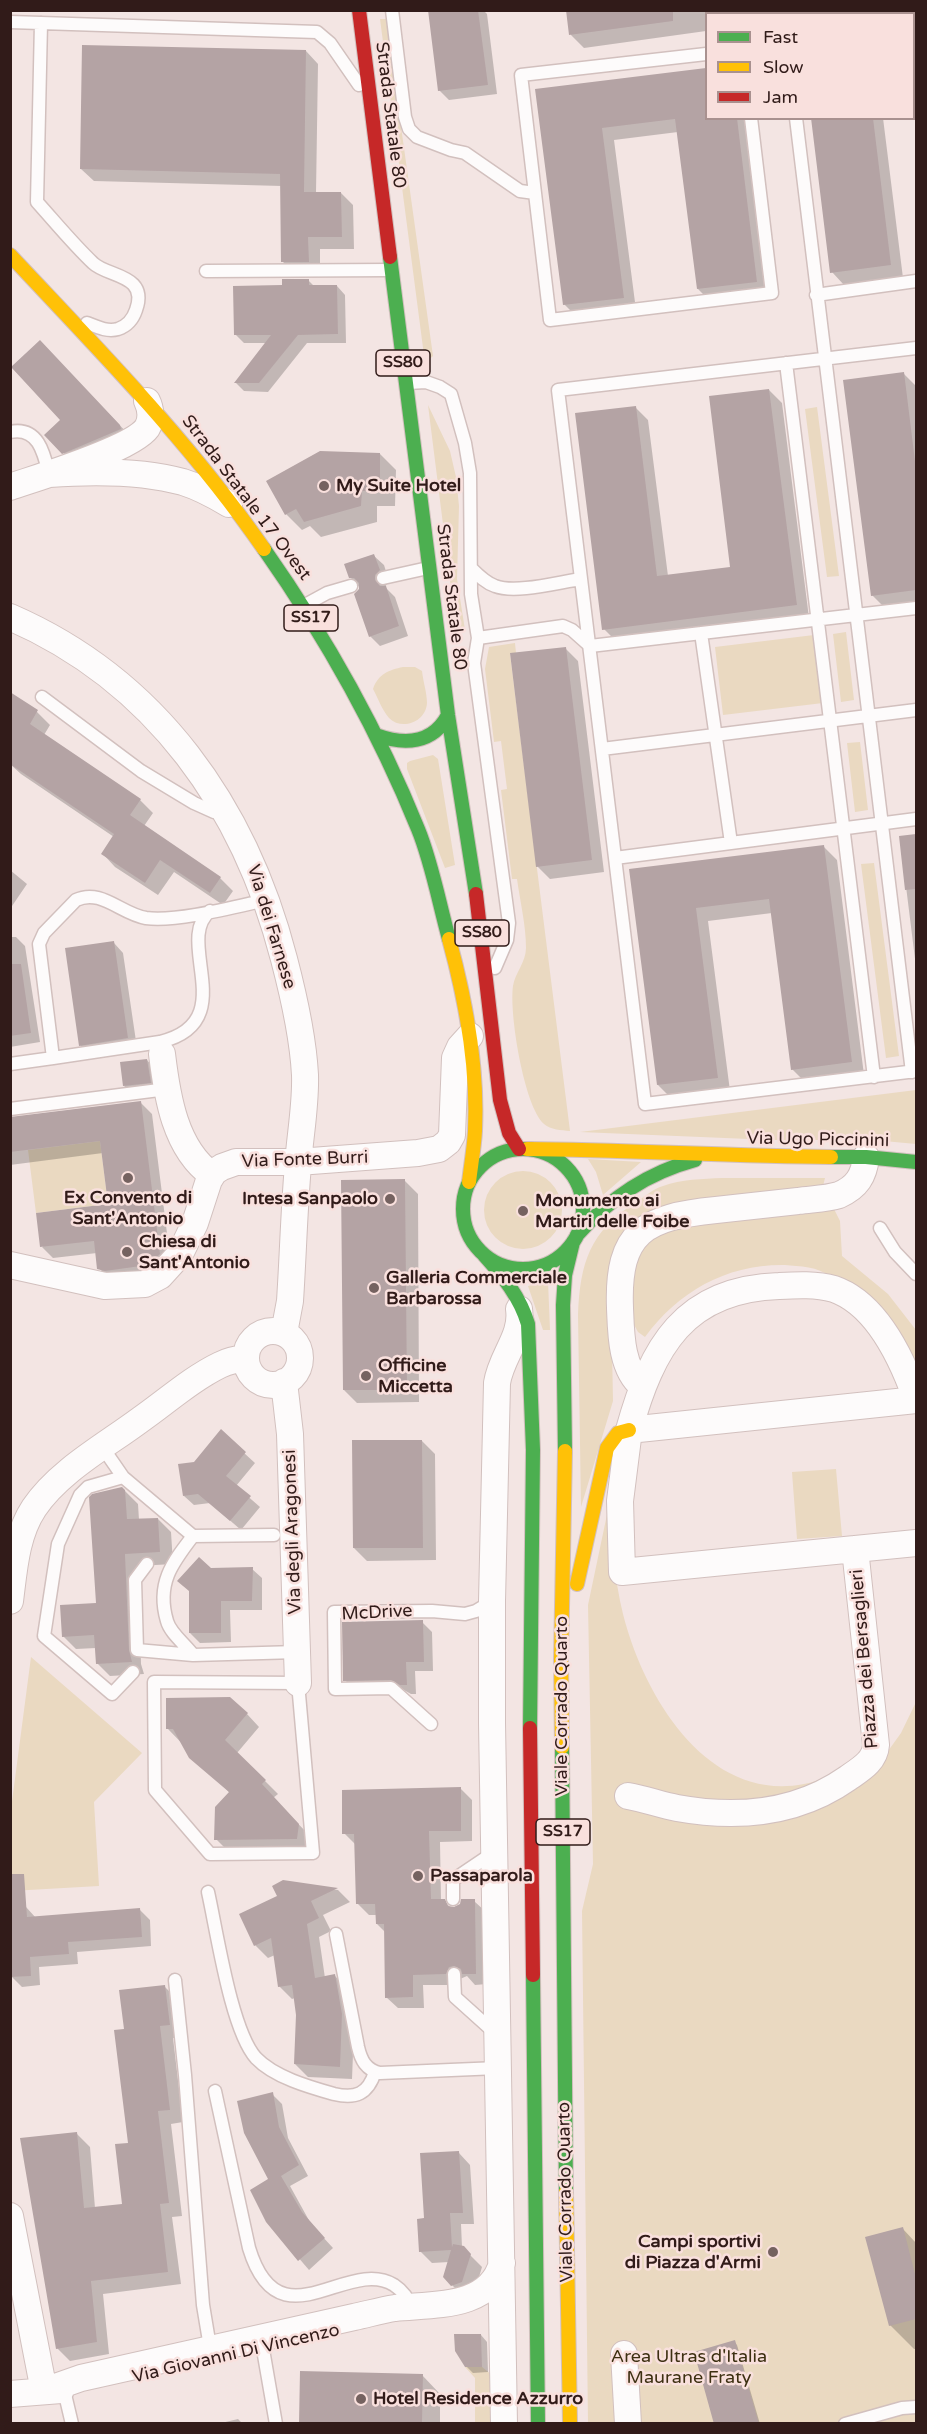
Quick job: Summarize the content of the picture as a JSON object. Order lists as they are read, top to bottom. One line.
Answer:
{"streets":{"main road":["Strada Statale 80","SS80","Strada Statale 17 Ovest","SS17","Via Ugo Piccinini","Viale Corrado Quarto"],"street":["Via dei Farnese","Via Fonte Burri","Via degli Aragonesi","Piazza dei Bersaglieri","Via Giovanni Di Vincenzo"],"lane":["McDrive"]},"crossings":[["Strada Statale 80","Strada Statale 17 Ovest"],["Strada Statale 80","Via Ugo Piccinini"],["Strada Statale 80","Viale Corrado Quarto"],["Strada Statale 17 Ovest","Via Ugo Piccinini"],["Strada Statale 17 Ovest","Via Fonte Burri"],["Strada Statale 17 Ovest","Viale Corrado Quarto"],["Via dei Farnese","Via Fonte Burri"],["Via Ugo Piccinini","Viale Corrado Quarto"],["McDrive","Viale Corrado Quarto"],["Viale Corrado Quarto","Via Giovanni Di Vincenzo"]],"parks":["Area Ultras d'Italia Maurane Fraty"],"places":["My Suite Hotel","Ex Convento di Sant'Antonio","Intesa Sanpaolo","Monumento ai Martiri delle Foibe","Chiesa di Sant'Antonio","Galleria Commerciale Barbarossa","Officine Miccetta","Passaparola","Campi sportivi di Piazza d'Armi","Hotel Residence Azzurro"],"legend":["Fast","Slow","Jam"]}
